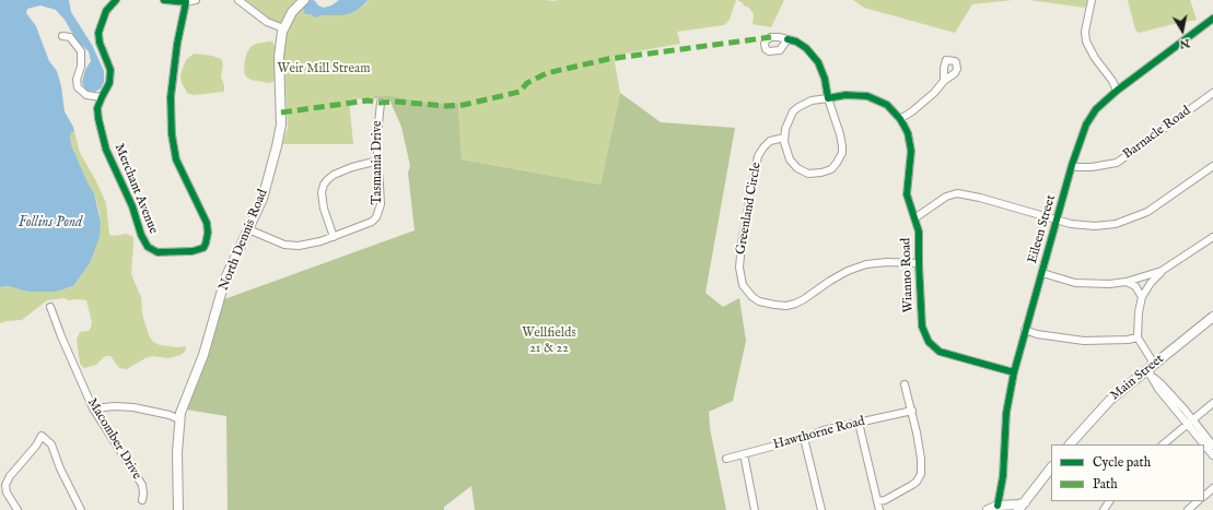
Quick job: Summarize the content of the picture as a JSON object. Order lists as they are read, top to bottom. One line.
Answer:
{"streets":{"main road":["North Dennis Road","Main Street"],"street":["Barnacle Road","Tasmania Drive","Merchant Avenue","Greenland Circle","Eileen Street","Wianno Road","Hawthorne Road","Macomber Drive"]},"crossings":[["Barnacle Road","Eileen Street"],["Tasmania Drive","North Dennis Road"],["Greenland Circle","Wianno Road"],["Eileen Street","Wianno Road"]],"water":["Follins Pond"],"parks":["Weir Mill Stream","Wellfields 21 & 22"],"legend":["Cycle path","Path"],"north":"bottom"}
